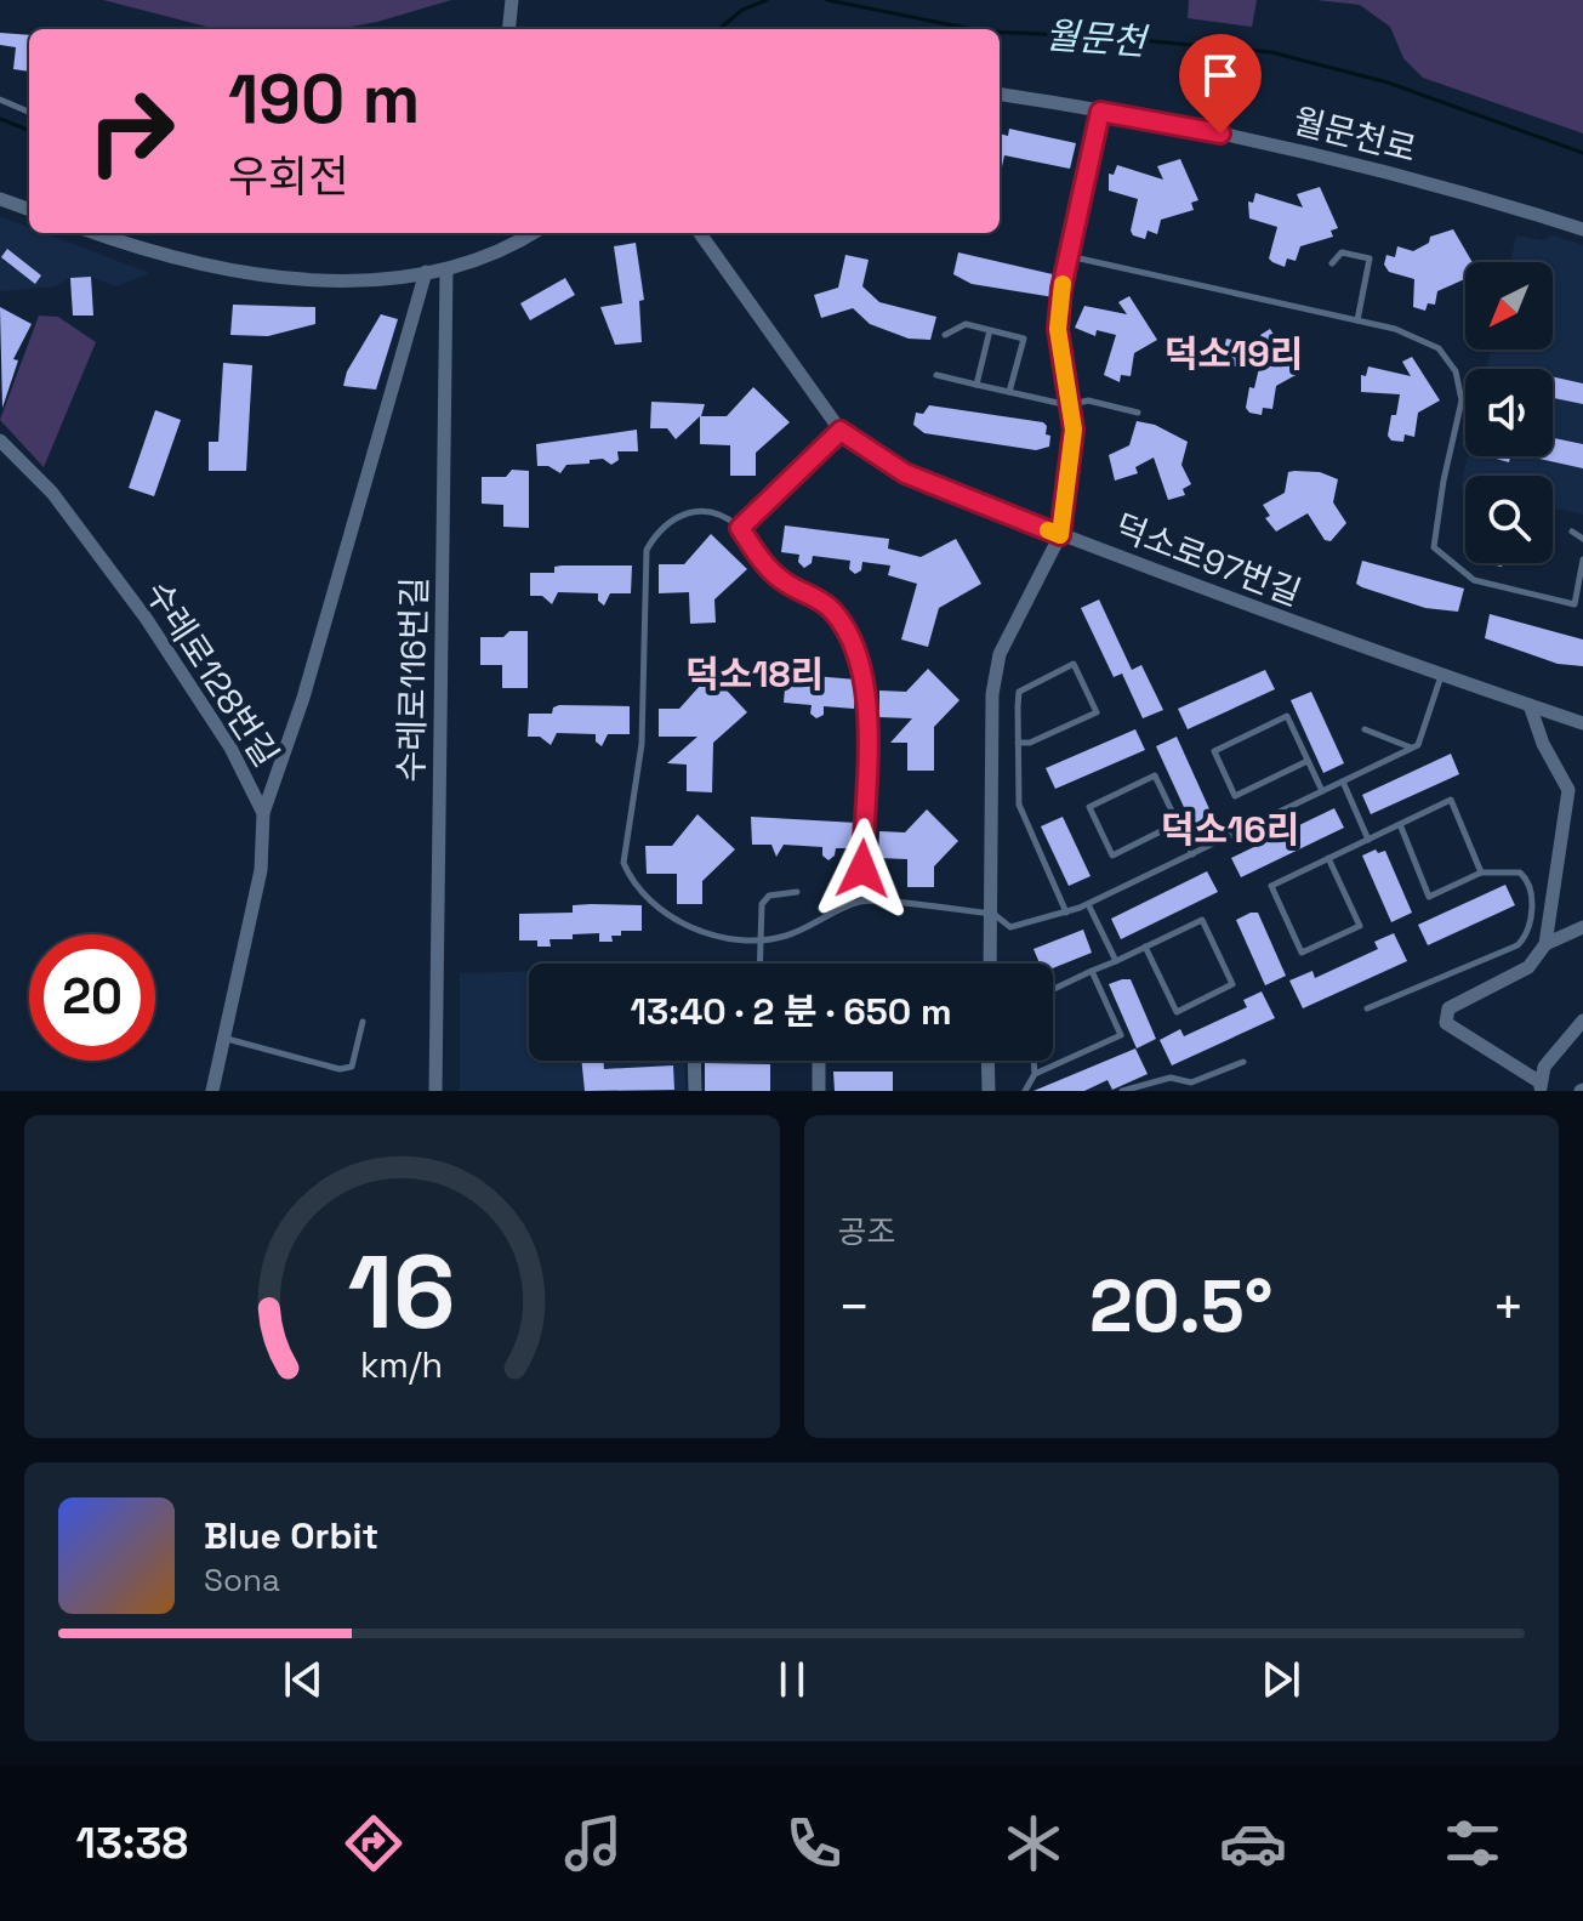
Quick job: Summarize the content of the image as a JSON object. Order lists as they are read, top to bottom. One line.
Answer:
{"streets":{"street":["월문천로","덕소로97번길","수레로128번길","수레로116번길"]},"districts":["덕소19리","덕소18리","덕소16리"],"water":["월문천"],"north":"bottom left","page":{"turn":["190 m","우회전"],"limit":"20","trip":"13:40 · 2 분 · 650 m","tile":"공조","heat":["−","20.5°","+"],"song":["Blue Orbit","Sona"],"tabs":"13:38","gauge":["16","km/h"]}}
